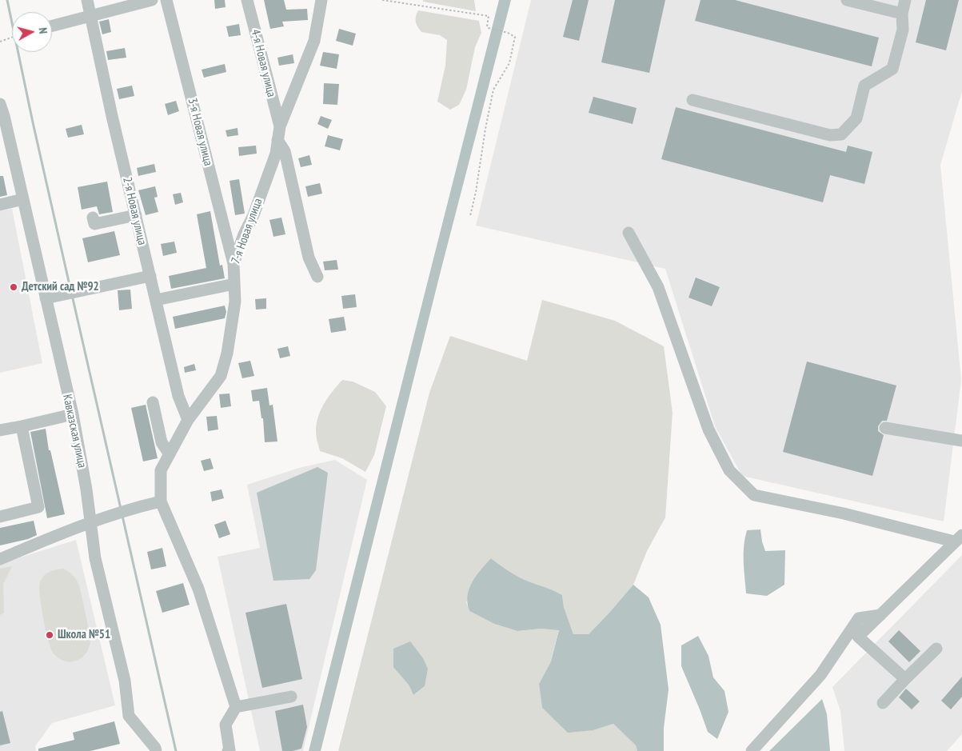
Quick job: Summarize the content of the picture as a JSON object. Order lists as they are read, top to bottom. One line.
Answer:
{"streets":{"street":["4-я Новая улица","3-я Новая улица","2-я Новая улица","7-я Новая улица","Кавказская улица"]},"crossings":[["4-я Новая улица","7-я Новая улица"],["3-я Новая улица","7-я Новая улица"],["2-я Новая улица","7-я Новая улица"]],"places":["Детский сад №92","Школа №51"],"north":"right"}
